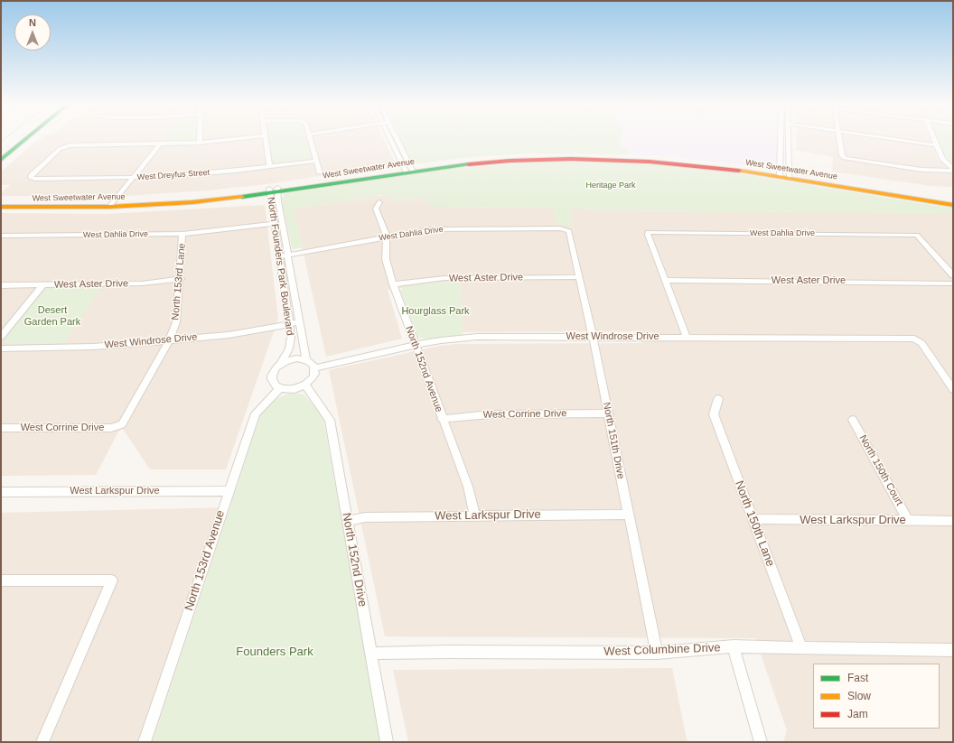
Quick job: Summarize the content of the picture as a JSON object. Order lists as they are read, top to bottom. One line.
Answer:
{"streets":{"street":["West Sweetwater Avenue","West Dreyfus Street","West Dahlia Drive","North Founders Park Boulevard","West Aster Drive","North 153rd Lane","West Windrose Drive","North 152nd Avenue","West Corrine Drive","North 151th Drive","North 150th Court","West Larkspur Drive","North 150th Lane","North 152nd Drive","North 153rd Avenue","West Columbine Drive"]},"crossings":[["West Sweetwater Avenue","North Founders Park Boulevard"],["West Dahlia Drive","North Founders Park Boulevard"],["West Dahlia Drive","West Aster Drive"],["West Dahlia Drive","North 153rd Lane"],["West Dahlia Drive","North 152nd Avenue"],["West Dahlia Drive","North 151th Drive"],["North Founders Park Boulevard","West Windrose Drive"],["North Founders Park Boulevard","North 152nd Drive"],["North Founders Park Boulevard","North 153rd Avenue"],["West Aster Drive","North 153rd Lane"],["West Aster Drive","North 152nd Avenue"],["West Aster Drive","North 151th Drive"],["North 153rd Lane","West Windrose Drive"],["North 153rd Lane","West Corrine Drive"],["West Windrose Drive","North 152nd Avenue"],["West Windrose Drive","North 151th Drive"],["West Windrose Drive","North 152nd Drive"],["West Windrose Drive","North 153rd Avenue"],["North 152nd Avenue","West Corrine Drive"],["North 152nd Avenue","West Larkspur Drive"],["West Corrine Drive","North 151th Drive"],["North 151th Drive","West Larkspur Drive"],["North 151th Drive","West Columbine Drive"],["North 150th Court","West Larkspur Drive"],["West Larkspur Drive","North 150th Lane"],["West Larkspur Drive","North 152nd Drive"],["West Larkspur Drive","North 153rd Avenue"],["North 150th Lane","West Columbine Drive"],["North 152nd Drive","North 153rd Avenue"],["North 152nd Drive","West Columbine Drive"]],"parks":["Heritage Park","Desert Garden Park","Hourglass Park","Founders Park"],"legend":["Fast","Slow","Jam"],"north":"top"}
